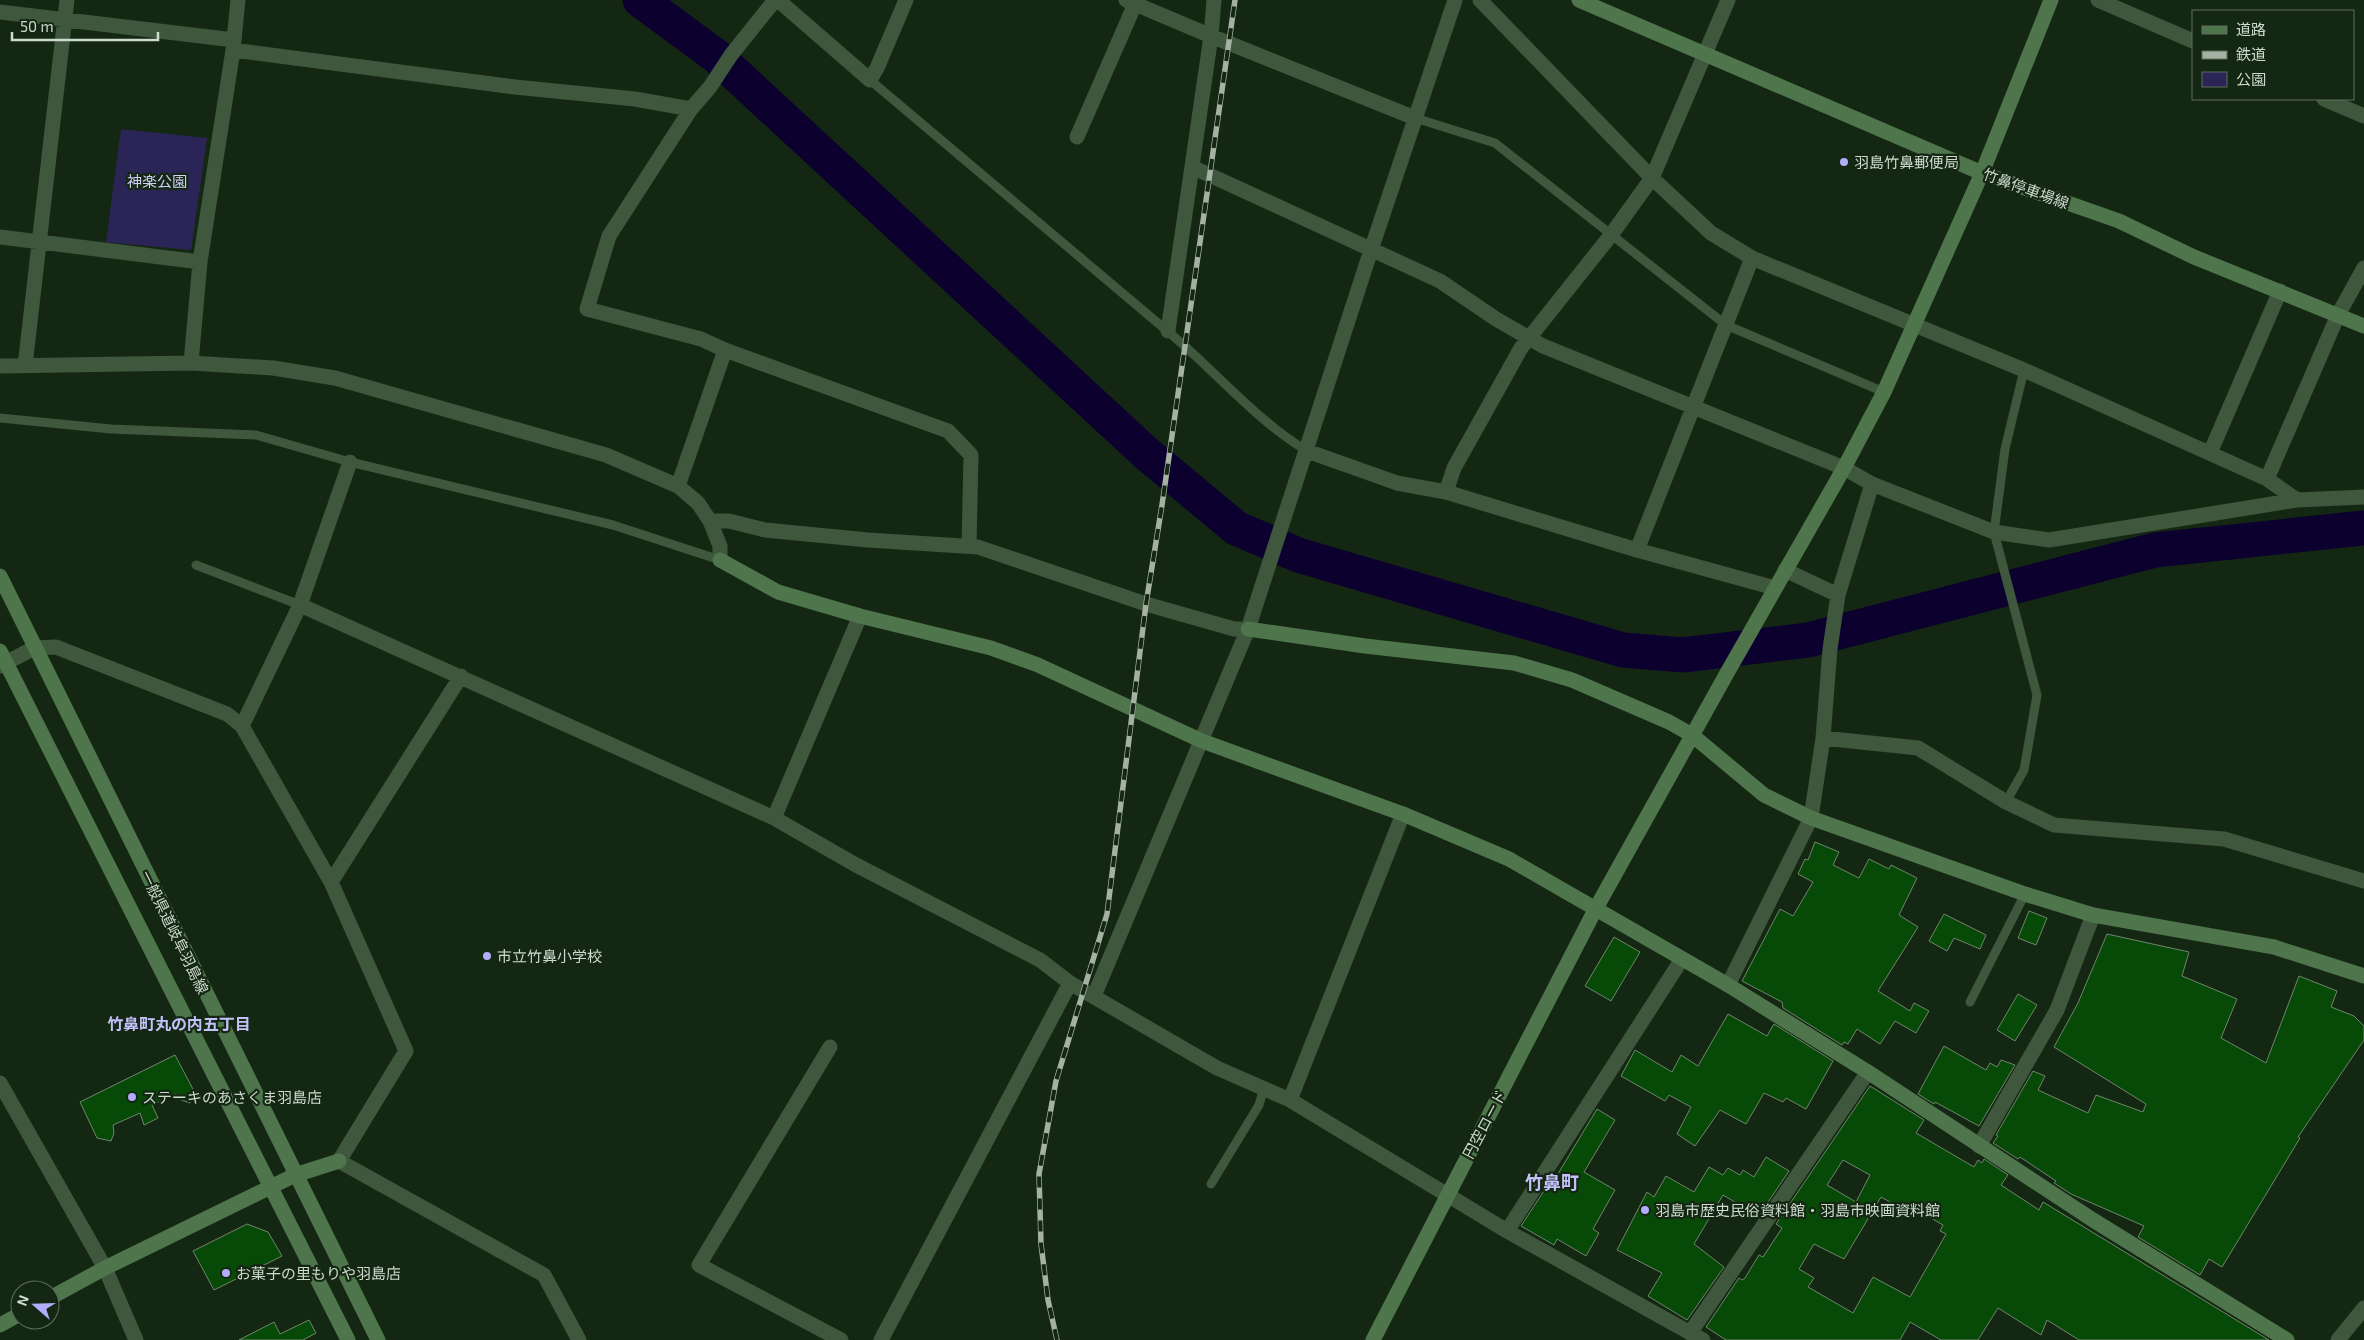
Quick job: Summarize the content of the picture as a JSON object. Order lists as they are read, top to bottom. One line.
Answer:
{"streets":{"street":["竹鼻停車場線","一般県道岐阜羽島線","円空ロード"]},"crossings":[["竹鼻停車場線","円空ロード"]],"districts":["竹鼻町丸の内五丁目","竹鼻町"],"parks":["神楽公園"],"places":["羽島竹鼻郵便局","市立竹鼻小学校","ステーキのあさくま羽島店","羽島市歴史民俗資料館・羽島市映画資料館","お菓子の里もりや羽島店"],"legend":["道路","鉄道","公園"],"scale_bar":"50 m","north":"left"}
